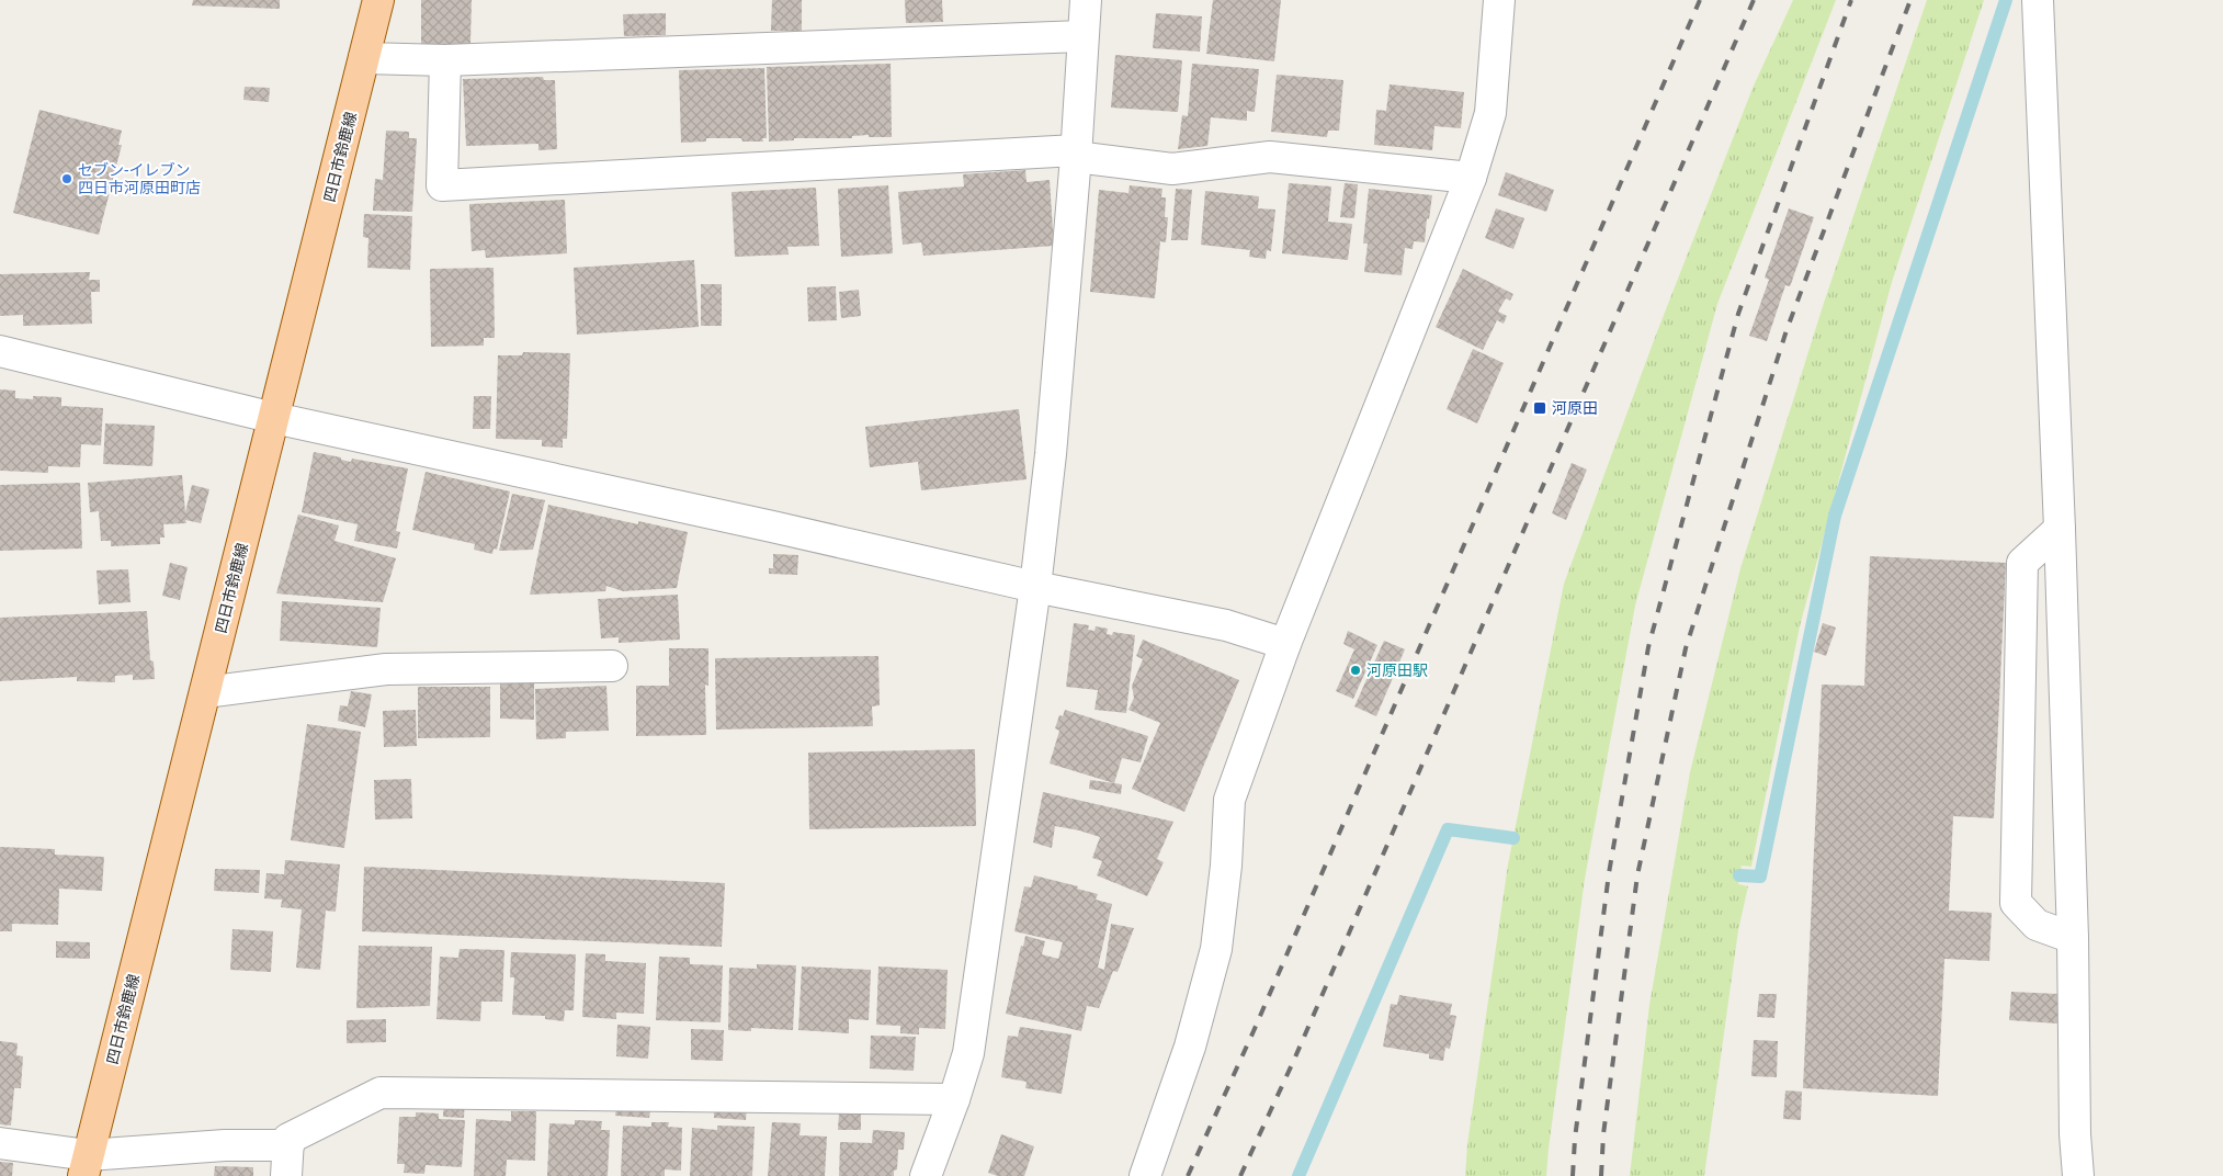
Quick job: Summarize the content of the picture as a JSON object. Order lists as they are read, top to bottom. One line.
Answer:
{"streets":{"main road":["四日市鈴鹿線"]},"places":{"other":["セブン-イレブン 四日市河原田町店","河原田駅"],"transit":["河原田"]}}
